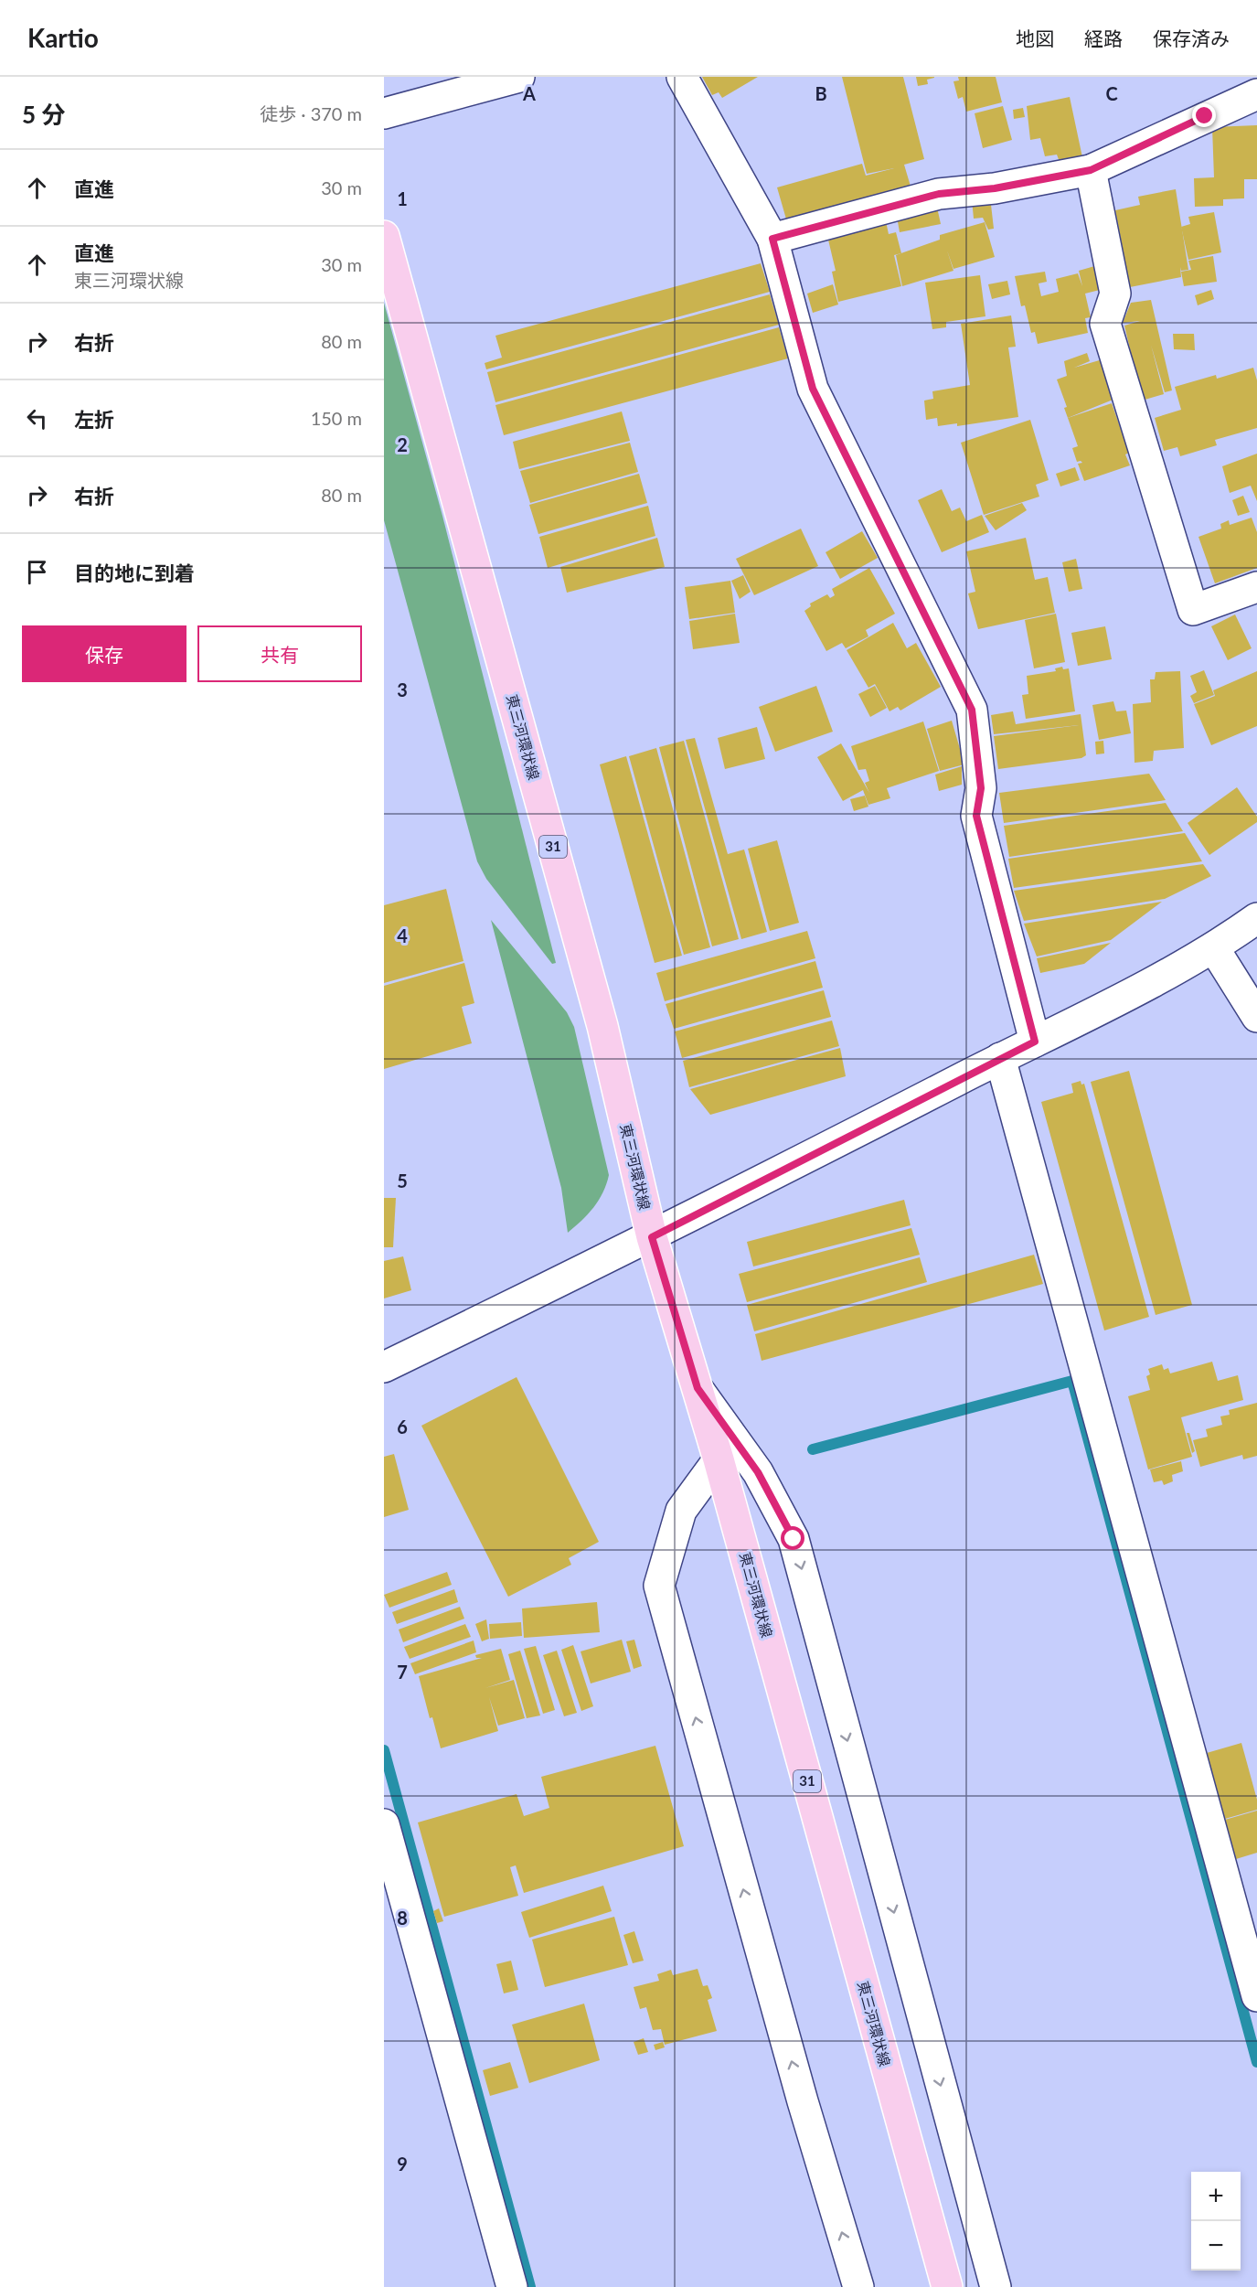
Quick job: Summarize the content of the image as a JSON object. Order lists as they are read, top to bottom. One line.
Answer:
{"streets":{"main road":["東三河環状線","31"]},"page":{"header":"Kartio","nav":["地図","経路","保存済み"],"heading":["5 分","徒歩 · 370 m"],"list":[["直進","30 m"],["直進","東三河環状線","30 m"],["右折","80 m"],["左折","150 m"],["右折","80 m"],"目的地に到着"],"buttons":["保存","共有"],"map_buttons":["+","−"]},"grid":{"columns":["A","B","C"],"rows":["1","2","3","4","5","6","7","8","9"]}}
